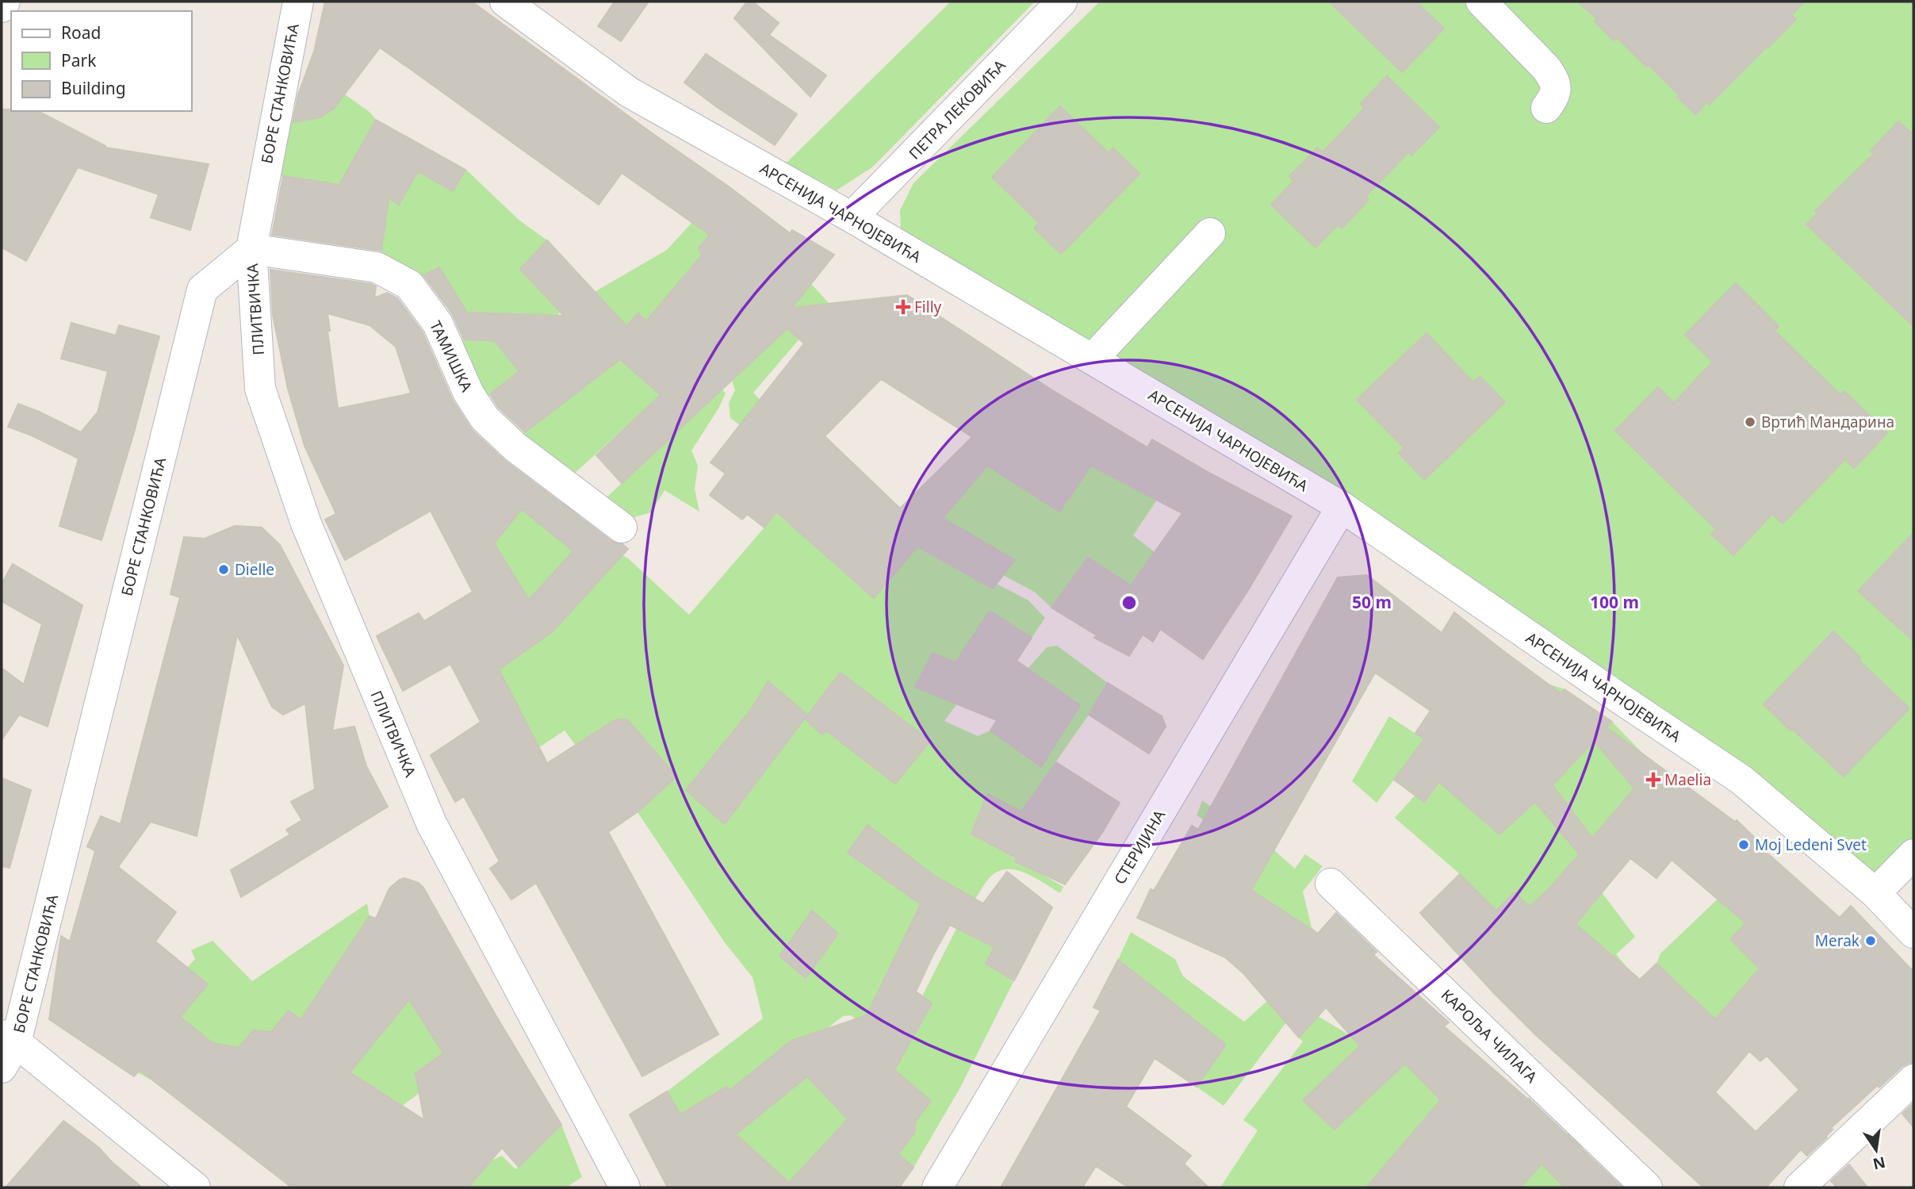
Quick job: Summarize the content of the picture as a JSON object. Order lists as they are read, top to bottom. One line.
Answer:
{"streets":{"street":["БОРЕ СТАНКОВИЋА","ПЕТРА ЛЕКОВИЋА","АРСЕНИЈА ЧАРНОЈЕВИЋА","ПЛИТВИЧКА","ТАМИШКА","СТЕРИЈИНА","КАРОЉА ЧИЛАГА"]},"crossings":[["БОРЕ СТАНКОВИЋА","ПЛИТВИЧКА"],["БОРЕ СТАНКОВИЋА","ТАМИШКА"],["ПЕТРА ЛЕКОВИЋА","АРСЕНИЈА ЧАРНОЈЕВИЋА"],["АРСЕНИЈА ЧАРНОЈЕВИЋА","СТЕРИЈИНА"],["ПЛИТВИЧКА","ТАМИШКА"]],"places":{"health":["Filly","Maelia"],"other":["Вртић Мандарина","Dielle","Moj Ledeni Svet","Merak"]},"legend":["Road","Park","Building"],"north":"bottom","rings":["50 m","100 m"]}
